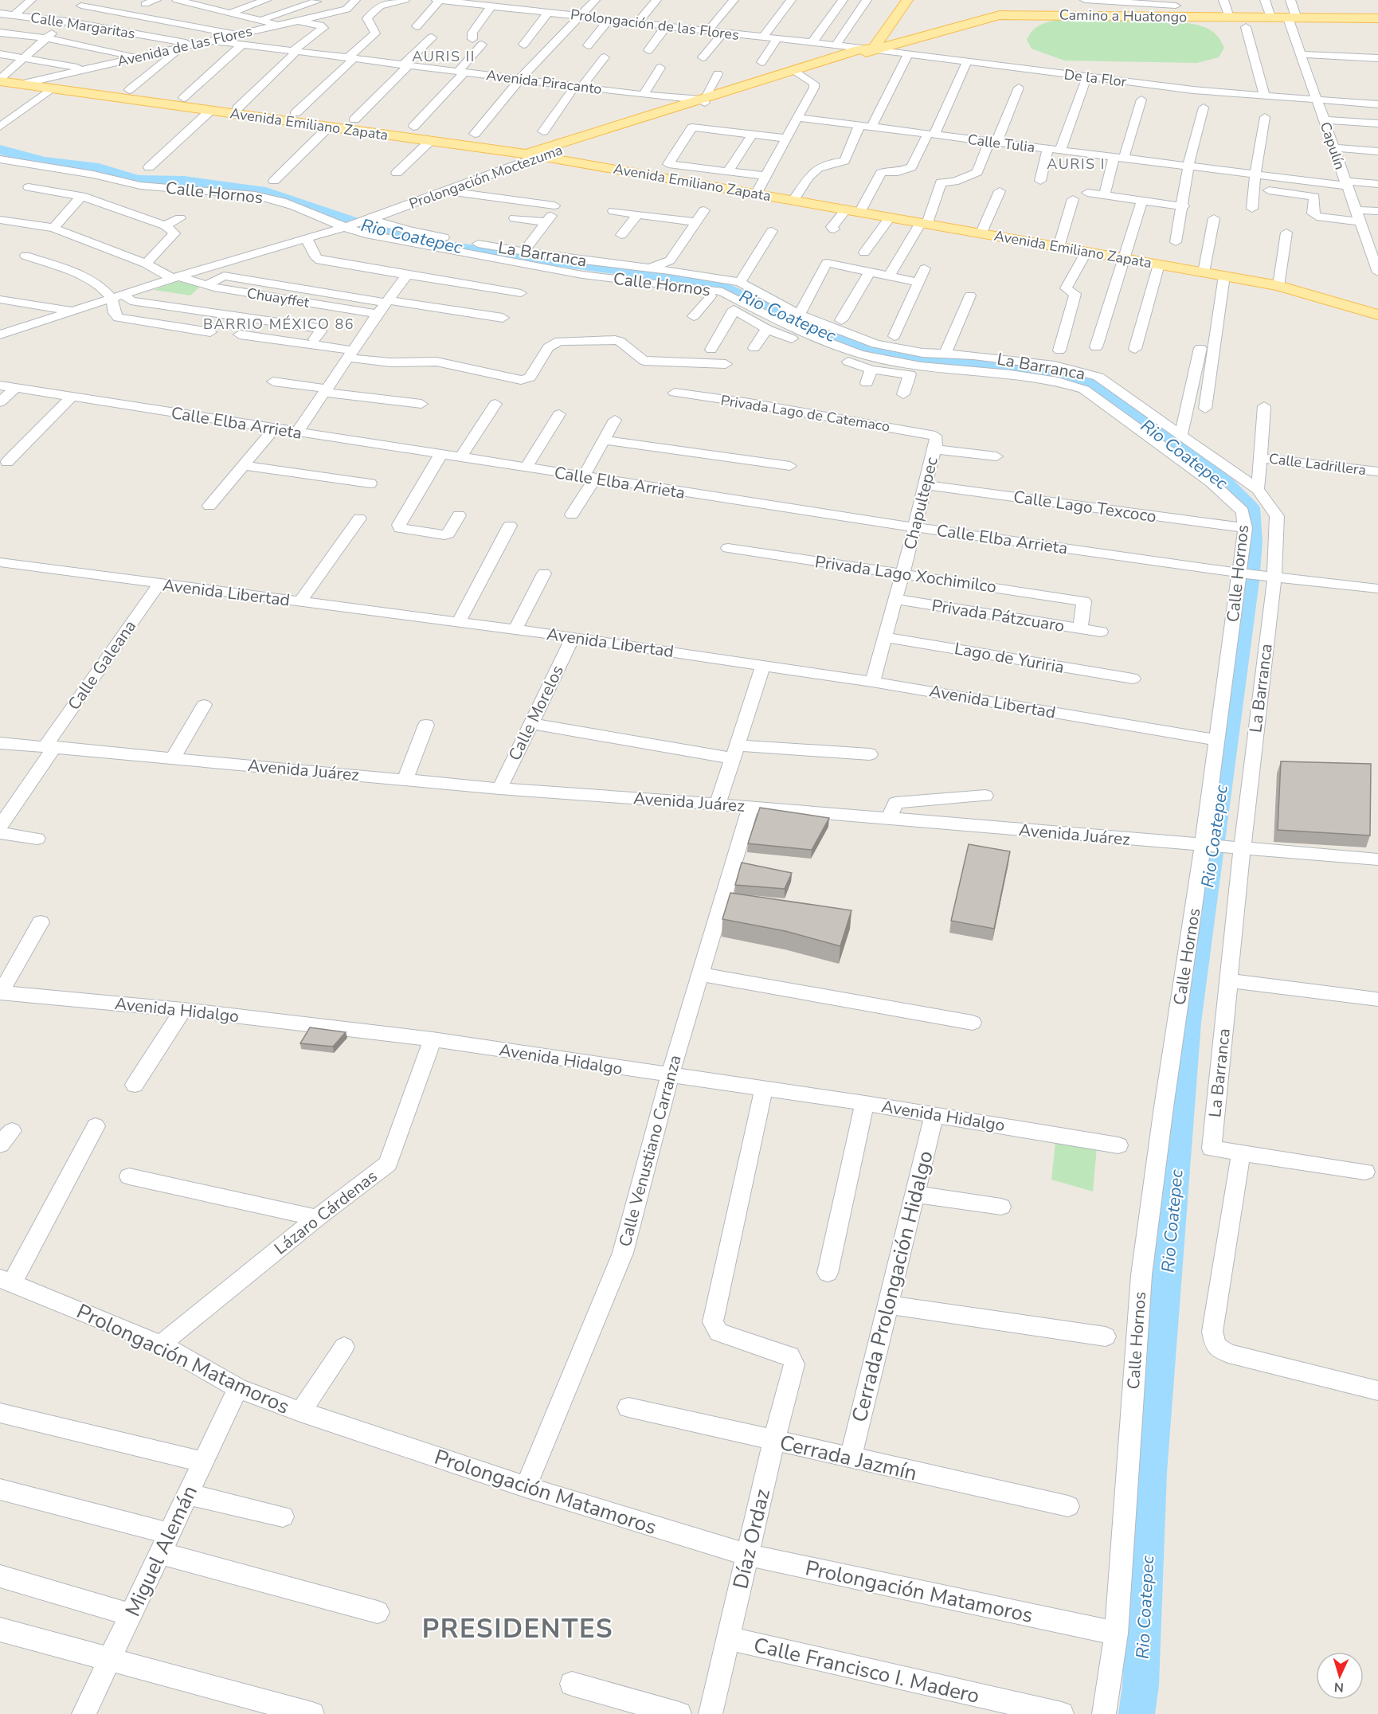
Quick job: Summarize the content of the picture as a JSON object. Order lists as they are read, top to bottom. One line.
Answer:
{"streets":{"main road":["Camino a Huatongo","Avenida Emiliano Zapata","Prolongación Moctezuma"],"street":["Prolongación de las Flores","Calle Margaritas","Avenida de las Flores","De la Flor","Avenida Piracanto","Calle Tulia","Capulín","Calle Hornos","La Barranca","Chuayffet","Privada Lago de Catemaco","Calle Elba Arrieta","Calle Ladrillera","Chapultepec","Calle Lago Texcoco","Privada Lago Xochimilco","Avenida Libertad","Privada Pátzcuaro","Lago de Yuriria","Calle Galeana","Calle Morelos","Avenida Juárez","Avenida Hidalgo","Calle Venustiano Carranza","Lázaro Cárdenas","Cerrada Prolongación Hidalgo","Prolongación Matamoros","Cerrada Jazmín","Díaz Ordaz","Miguel Alemán","Calle Francisco I. Madero"]},"crossings":[["Camino a Huatongo","Prolongación de las Flores"],["Camino a Huatongo","De la Flor"],["Camino a Huatongo","Capulín"],["Camino a Huatongo","Prolongación Moctezuma"],["Prolongación de las Flores","De la Flor"],["Prolongación de las Flores","Prolongación Moctezuma"],["Calle Margaritas","Avenida de las Flores"],["Avenida de las Flores","Avenida Piracanto"],["Avenida de las Flores","Avenida Emiliano Zapata"],["De la Flor","Capulín"],["De la Flor","Prolongación Moctezuma"],["Avenida Piracanto","Prolongación Moctezuma"],["Avenida Emiliano Zapata","Prolongación Moctezuma"],["Calle Tulia","Capulín"],["Prolongación Moctezuma","Calle Hornos"],["Prolongación Moctezuma","La Barranca"],["Prolongación Moctezuma","Chuayffet"],["Calle Hornos","Calle Elba Arrieta"],["Calle Hornos","Calle Lago Texcoco"],["Calle Hornos","Avenida Libertad"],["Calle Hornos","Avenida Juárez"],["Calle Hornos","Prolongación Matamoros"],["La Barranca","Calle Elba Arrieta"],["La Barranca","Calle Ladrillera"],["La Barranca","Avenida Juárez"],["Privada Lago de Catemaco","Chapultepec"],["Calle Elba Arrieta","Chapultepec"],["Chapultepec","Calle Lago Texcoco"],["Chapultepec","Privada Lago Xochimilco"],["Chapultepec","Avenida Libertad"],["Chapultepec","Privada Pátzcuaro"],["Chapultepec","Lago de Yuriria"],["Privada Lago Xochimilco","Privada Pátzcuaro"],["Avenida Libertad","Calle Galeana"],["Avenida Libertad","Calle Morelos"],["Calle Galeana","Avenida Juárez"],["Calle Morelos","Avenida Juárez"],["Avenida Juárez","Calle Venustiano Carranza"],["Avenida Hidalgo","Calle Venustiano Carranza"],["Avenida Hidalgo","Lázaro Cárdenas"],["Avenida Hidalgo","Cerrada Prolongación Hidalgo"],["Avenida Hidalgo","Díaz Ordaz"],["Calle Venustiano Carranza","Prolongación Matamoros"],["Lázaro Cárdenas","Prolongación Matamoros"],["Cerrada Prolongación Hidalgo","Cerrada Jazmín"],["Prolongación Matamoros","Díaz Ordaz"],["Prolongación Matamoros","Miguel Alemán"],["Cerrada Jazmín","Díaz Ordaz"],["Díaz Ordaz","Calle Francisco I. Madero"]],"districts":["AURIS II","AURIS I","BARRIO MÉXICO 86","PRESIDENTES"],"water":["Rio Coatepec"],"north":"bottom"}
